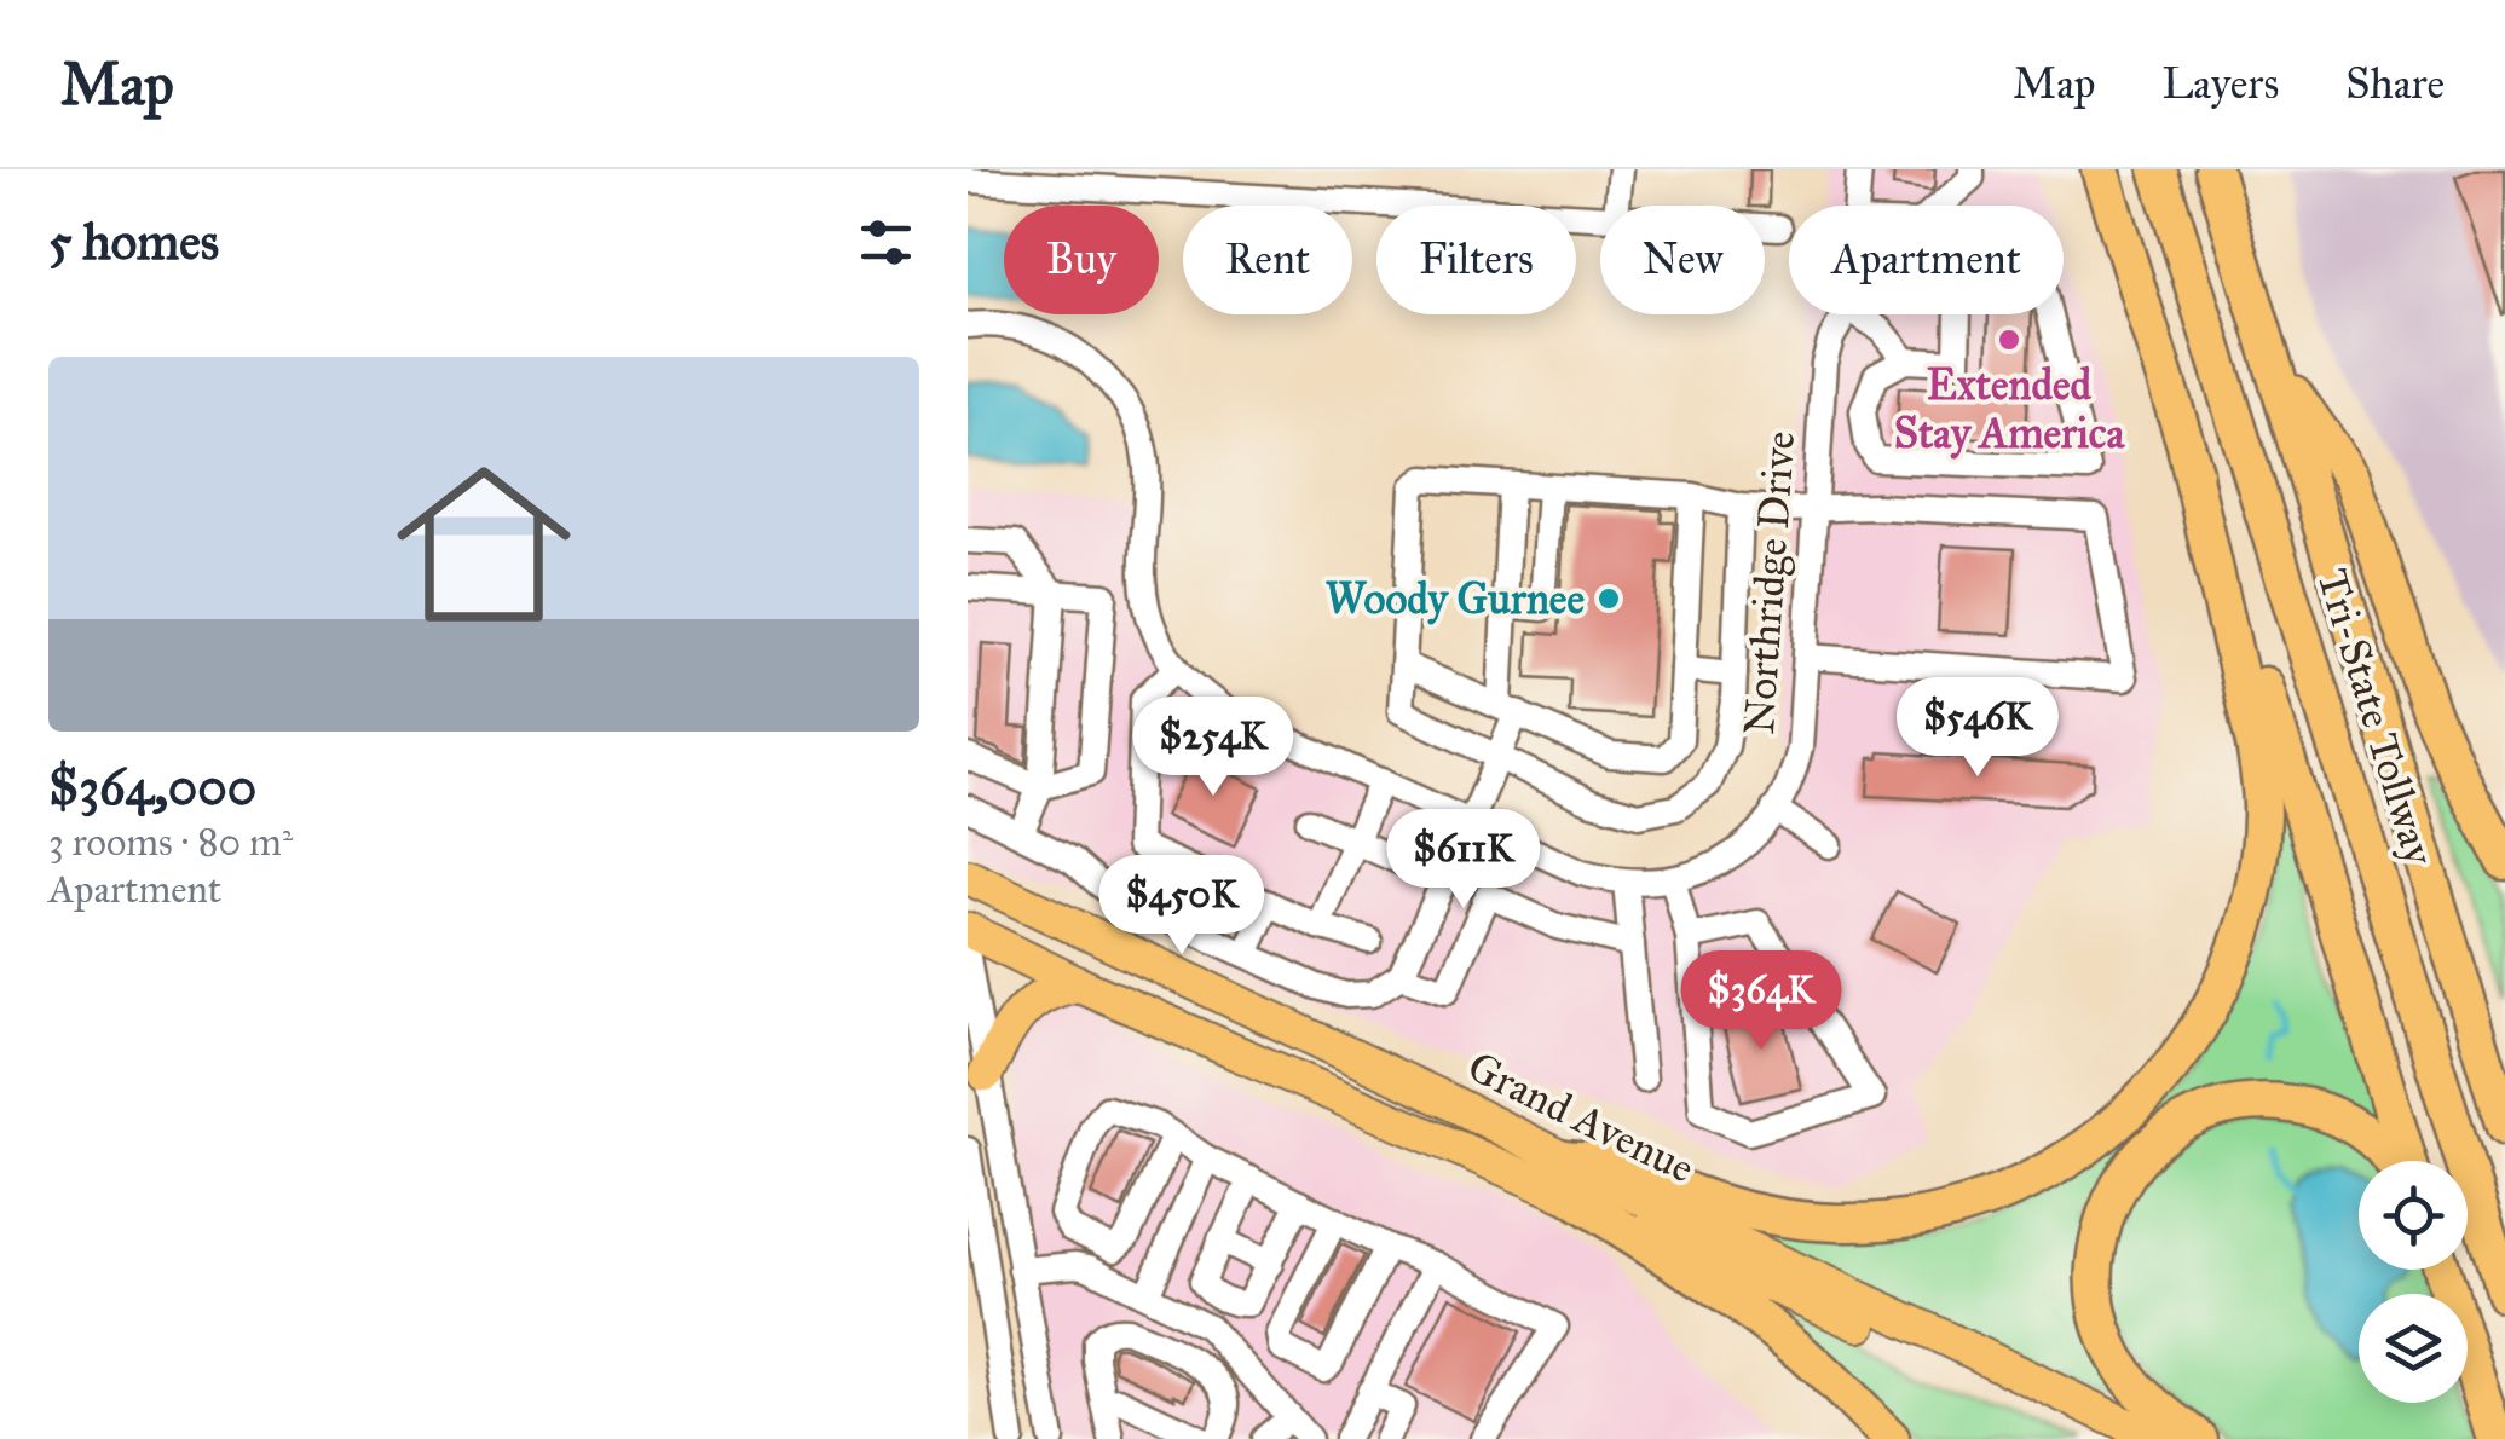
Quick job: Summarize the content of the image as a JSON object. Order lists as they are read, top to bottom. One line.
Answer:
{"streets":{"highway":["Tri-State Tollway"],"main road":["Grand Avenue"],"street":["Northridge Drive"]},"places":["Extended Stay America","Woody Gurnee"],"page":{"header":"Map","nav":["Map","Layers","Share"],"heading":"5 homes","chip":["Buy","Rent","Filters","New","Apartment"],"list":[{"name":"$364,000","note":"3 rooms · 80 m² · Apartment"}],"price":["$546K","$254K","$611K","$450K","$364K"]}}
